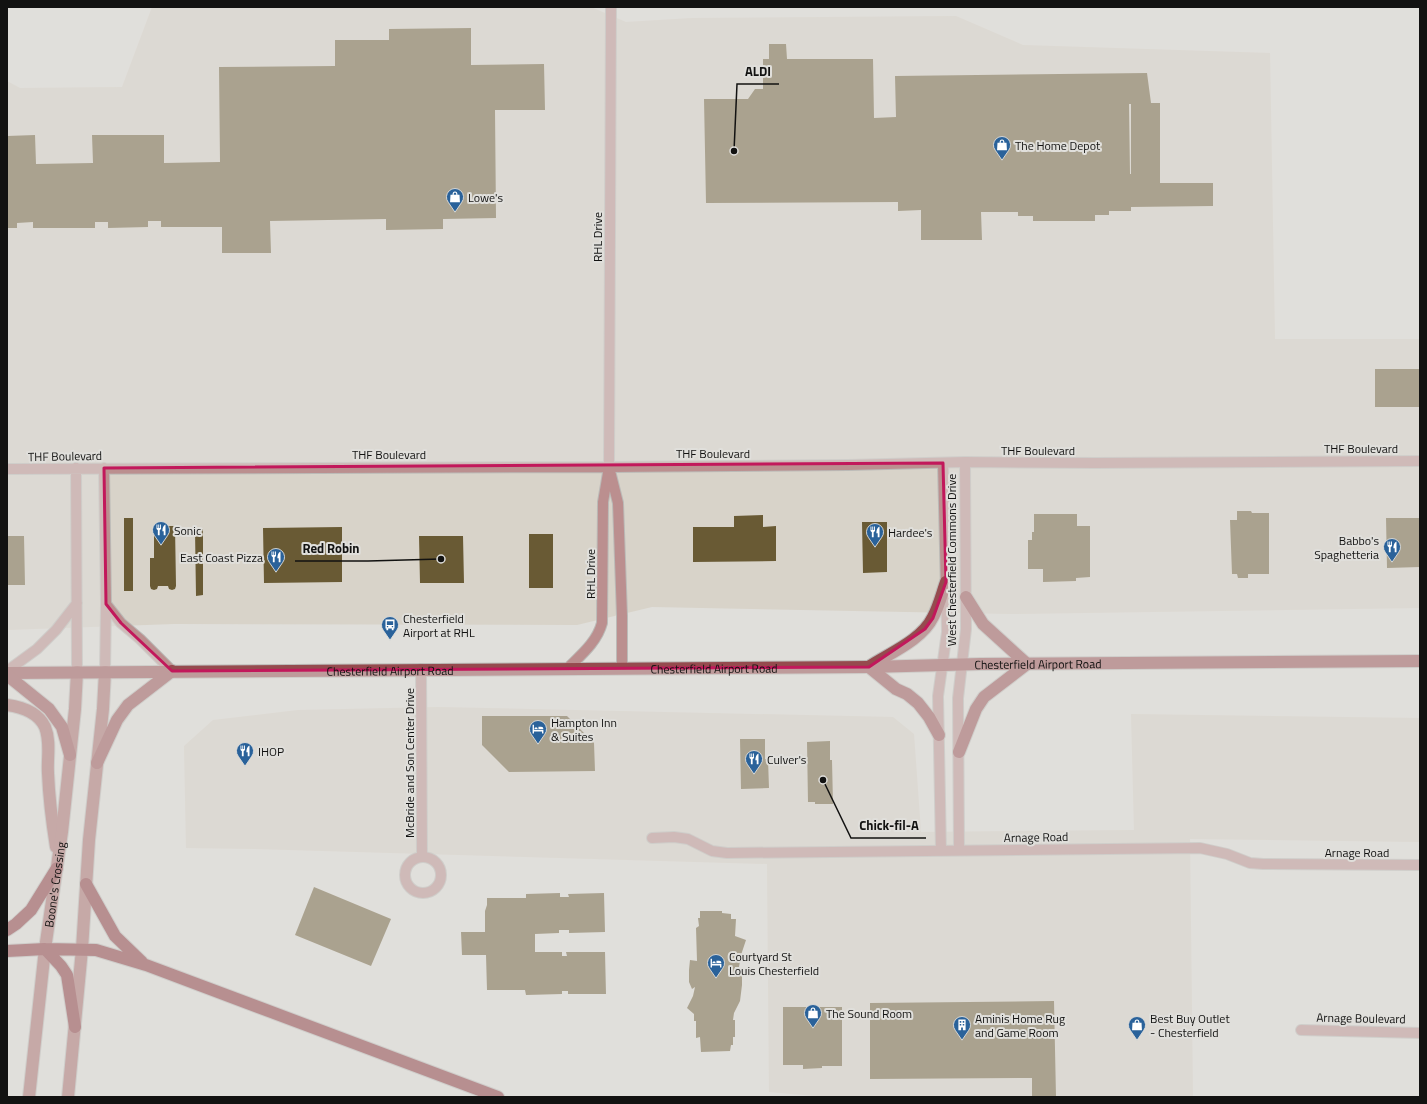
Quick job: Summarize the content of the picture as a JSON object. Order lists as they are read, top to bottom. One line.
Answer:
{"streets":{"main road":["Chesterfield Airport Road"],"street":["RHL Drive","THF Boulevard","West Chesterfield Commons Drive","McBride and Son Center Drive","Arnage Road","Boone's Crossing","Arnage Boulevard"]},"crossings":[["RHL Drive","THF Boulevard"],["RHL Drive","Chesterfield Airport Road"],["THF Boulevard","West Chesterfield Commons Drive"],["West Chesterfield Commons Drive","Chesterfield Airport Road"],["West Chesterfield Commons Drive","Arnage Road"],["Chesterfield Airport Road","McBride and Son Center Drive"],["Chesterfield Airport Road","Boone's Crossing"]],"places":{"other":["ALDI","Red Robin","Chick-fil-A"],"shop":["The Home Depot","Lowe's","The Sound Room","Best Buy Outlet - Chesterfield"],"restaurant":["Sonic","Hardee's","Babbo's Spaghetteria","East Coast Pizza","IHOP","Culver's"],"bus stop":["Chesterfield Airport at RHL"],"hotel":["Hampton Inn & Suites","Courtyard St Louis Chesterfield"],"building":["Aminis Home Rug and Game Room"]}}
